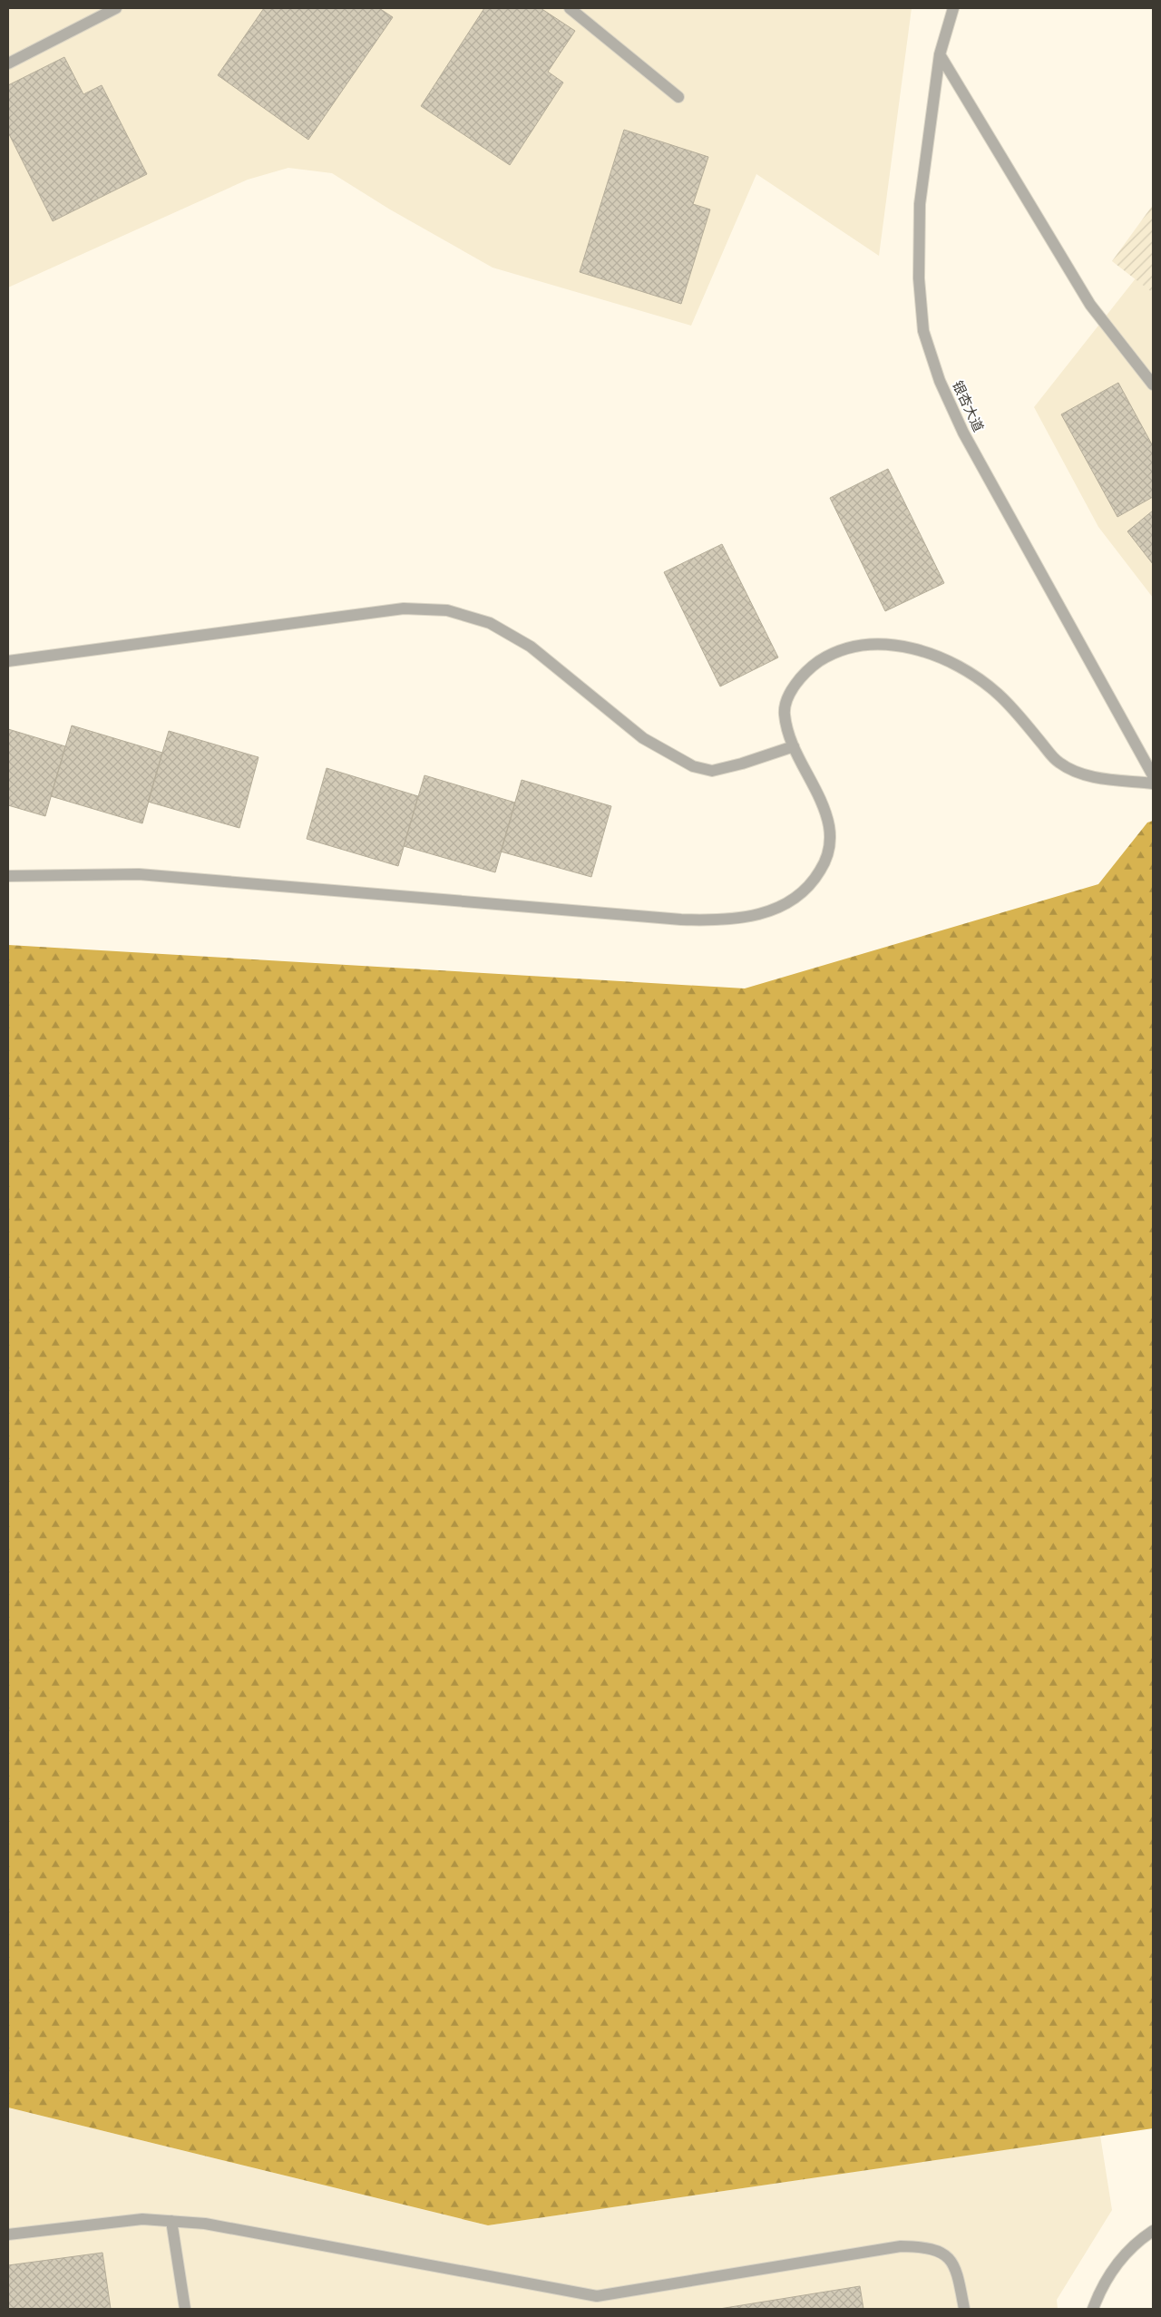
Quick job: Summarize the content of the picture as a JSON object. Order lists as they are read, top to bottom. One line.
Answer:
{"streets":{"street":["银杏大道"]}}
